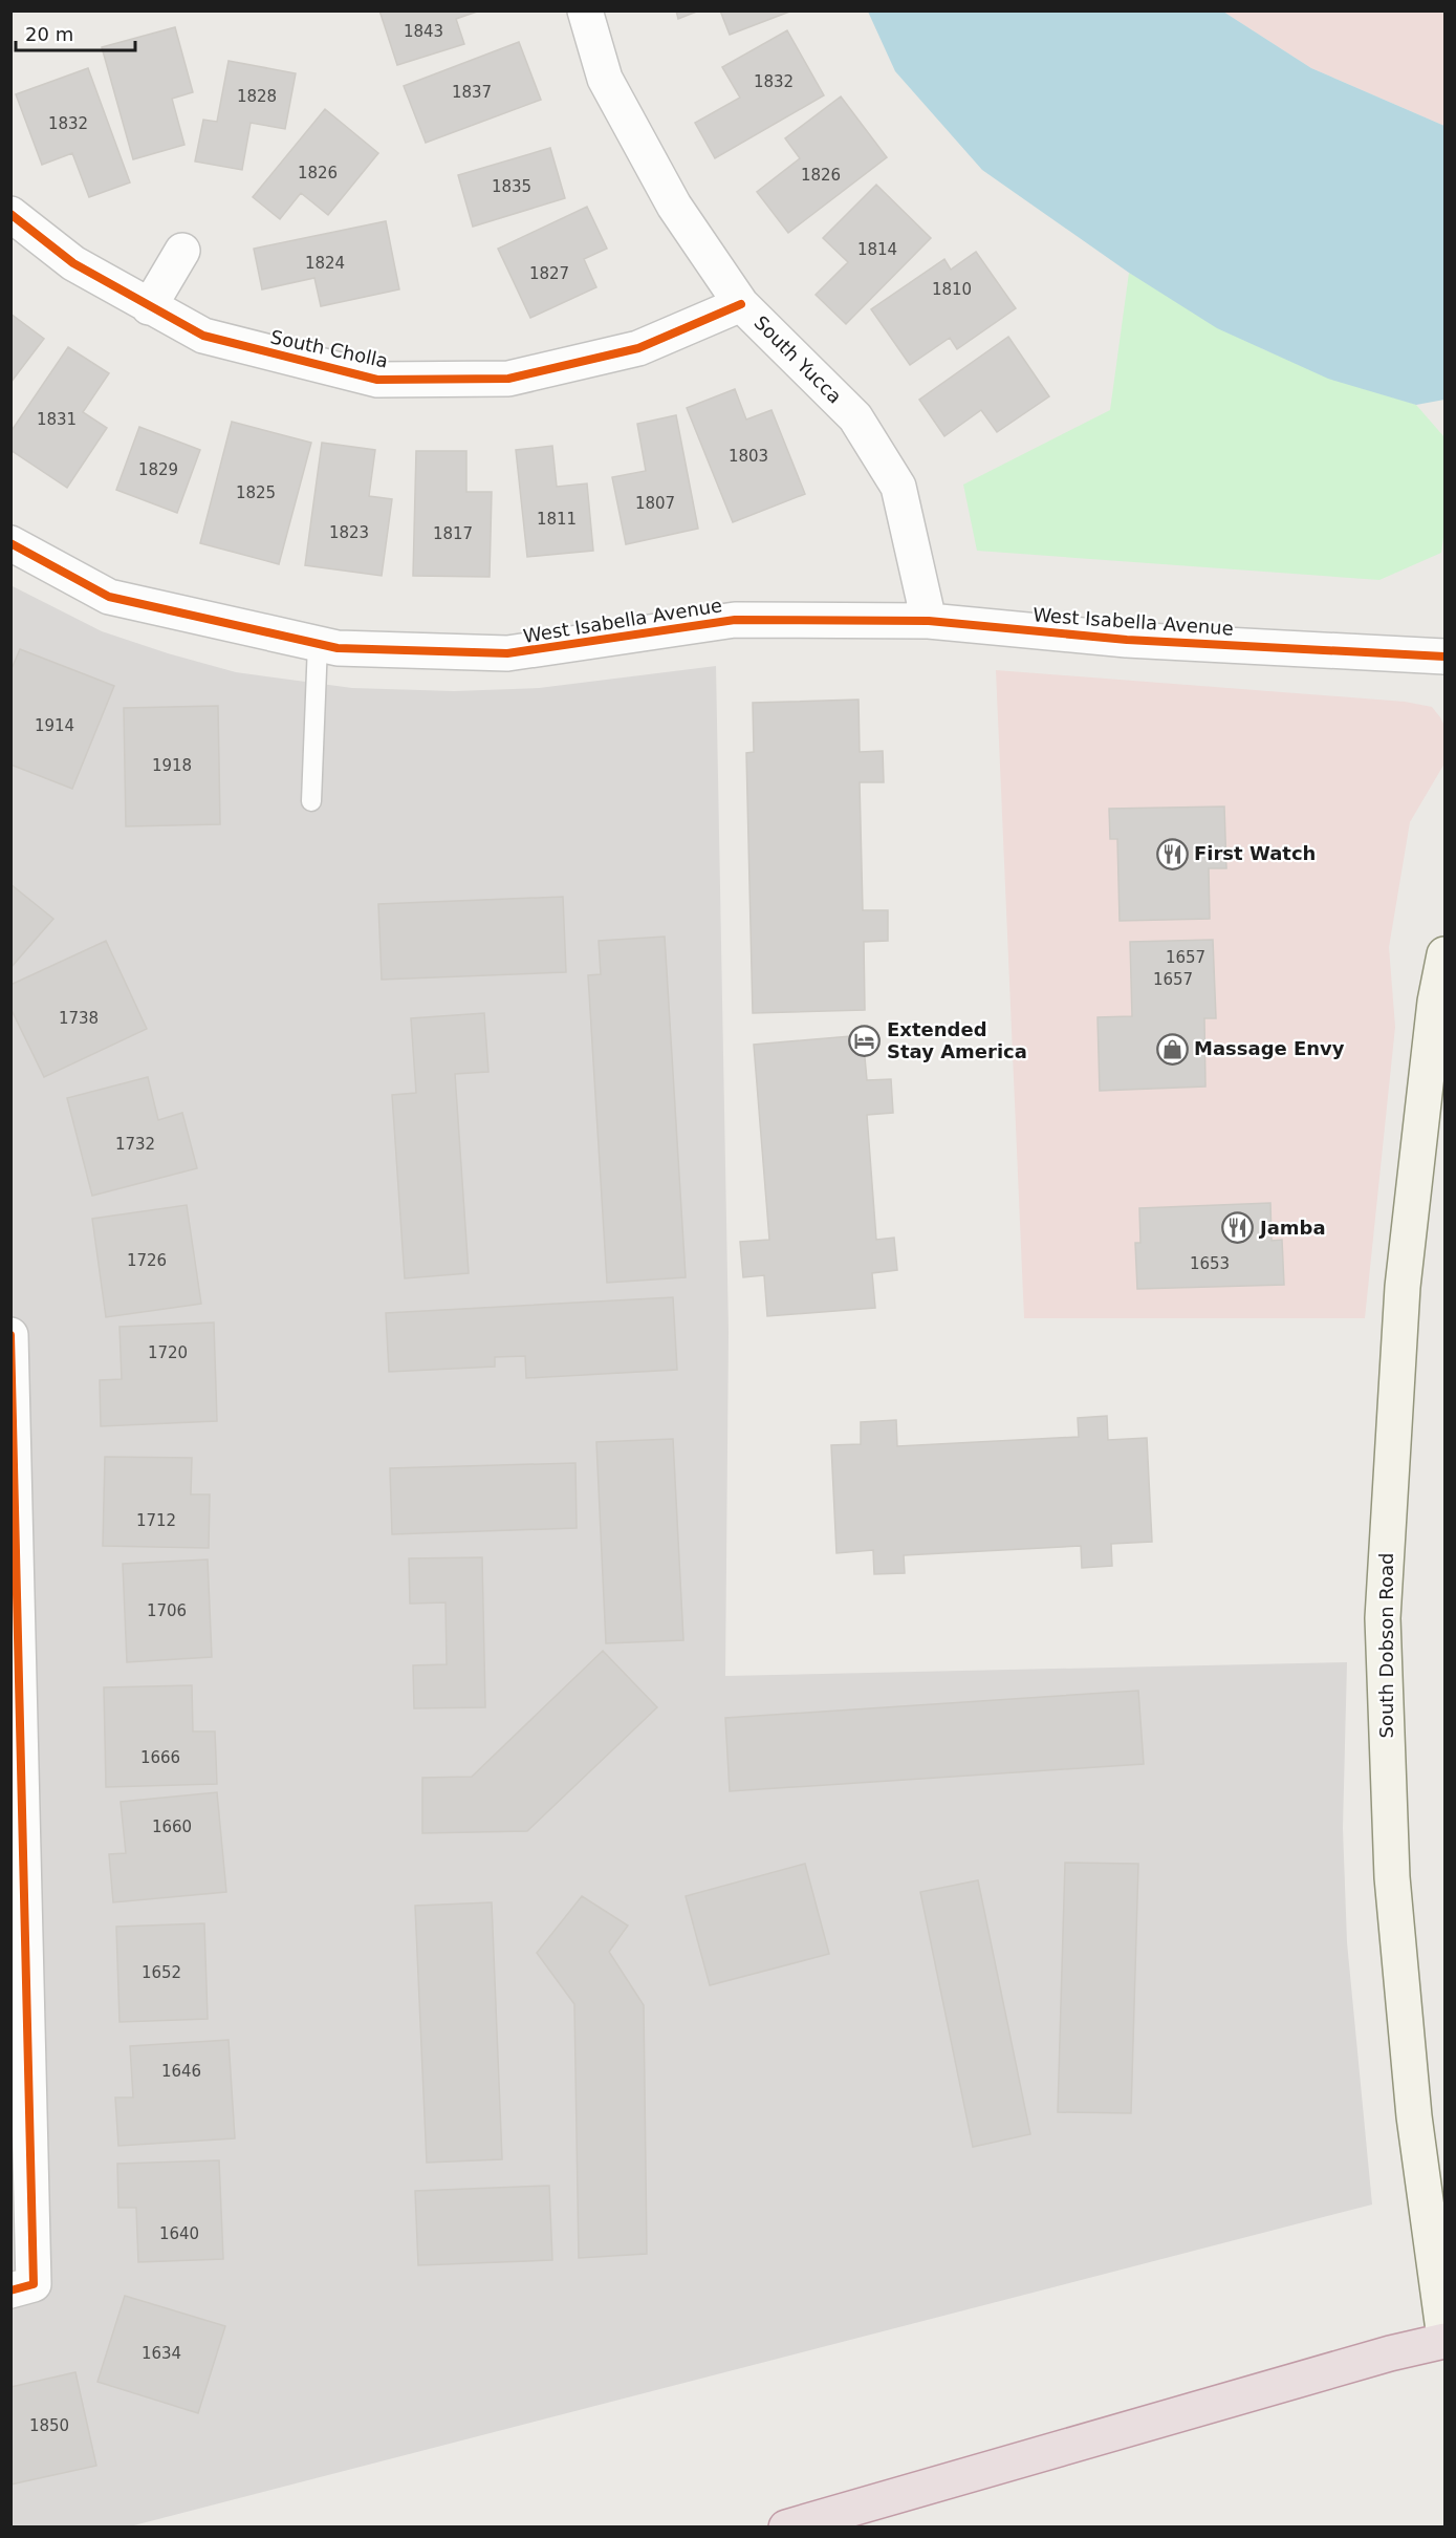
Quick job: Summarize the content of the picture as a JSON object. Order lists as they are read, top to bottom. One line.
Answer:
{"streets":{"main road":["South Dobson Road"],"street":["South Cholla","South Yucca","West Isabella Avenue"]},"crossings":[["South Cholla","South Yucca"],["South Yucca","West Isabella Avenue"]],"places":{"restaurant":["First Watch","Jamba"],"hotel":["Extended Stay America"],"shop":["Massage Envy"]},"house_numbers":["1843","1832","1837","1828","1832","1826","1826","1835","1814","1824","1827","1810","1831","1803","1829","1825","1807","1811","1823","1817","1914","1918","1657","1657","1738","1732","1726","1653","1720","1712","1706","1666","1660","1652","1646","1640","1634","1850"],"scale_bar":"20 m"}
